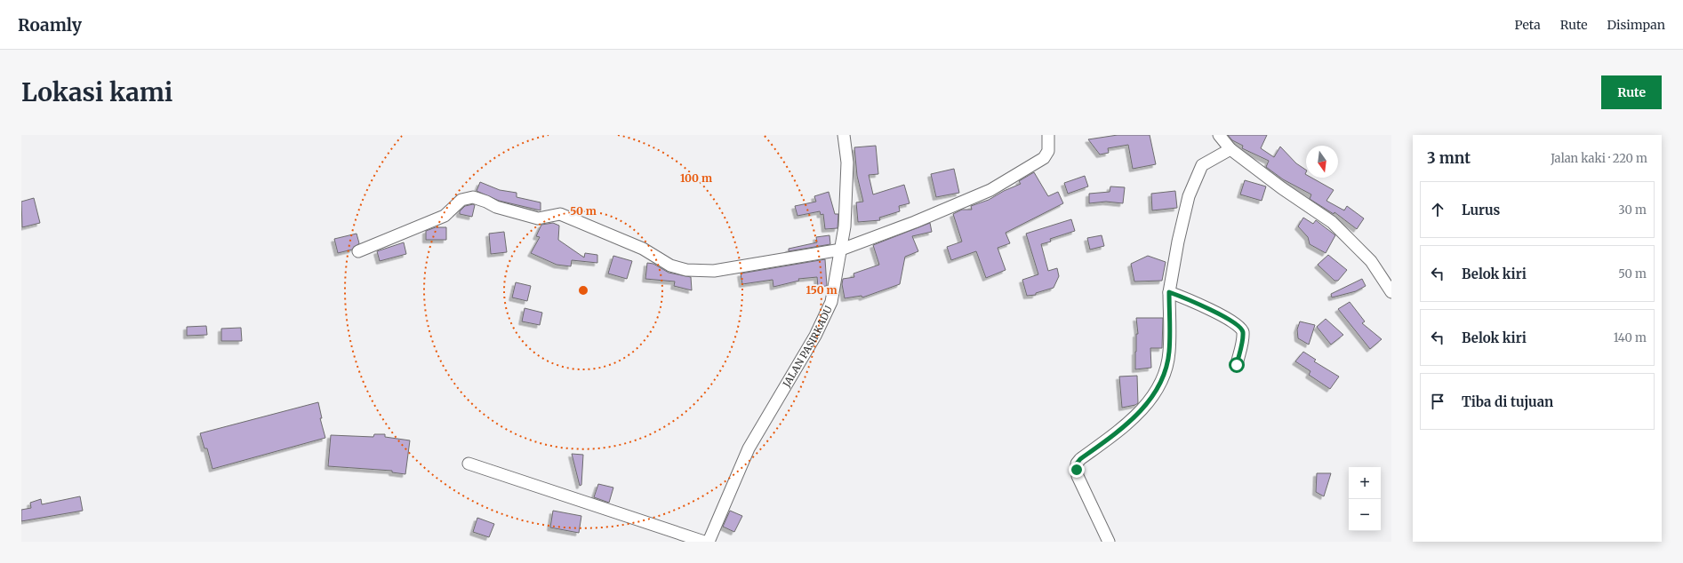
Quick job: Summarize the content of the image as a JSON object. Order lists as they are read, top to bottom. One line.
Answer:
{"streets":{"street":["JALAN PASIRKADU"]},"north":"bottom","page":{"header":"Roamly","nav":["Peta","Rute","Disimpan"],"buttons":"Rute","title":"Lokasi kami","heading":["3 mnt","Jalan kaki · 220 m"],"list":[["Lurus","30 m"],["Belok kiri","50 m"],["Belok kiri","140 m"],"Tiba di tujuan"],"map_buttons":["+","−"]},"rings":["100 m","50 m","150 m"]}
